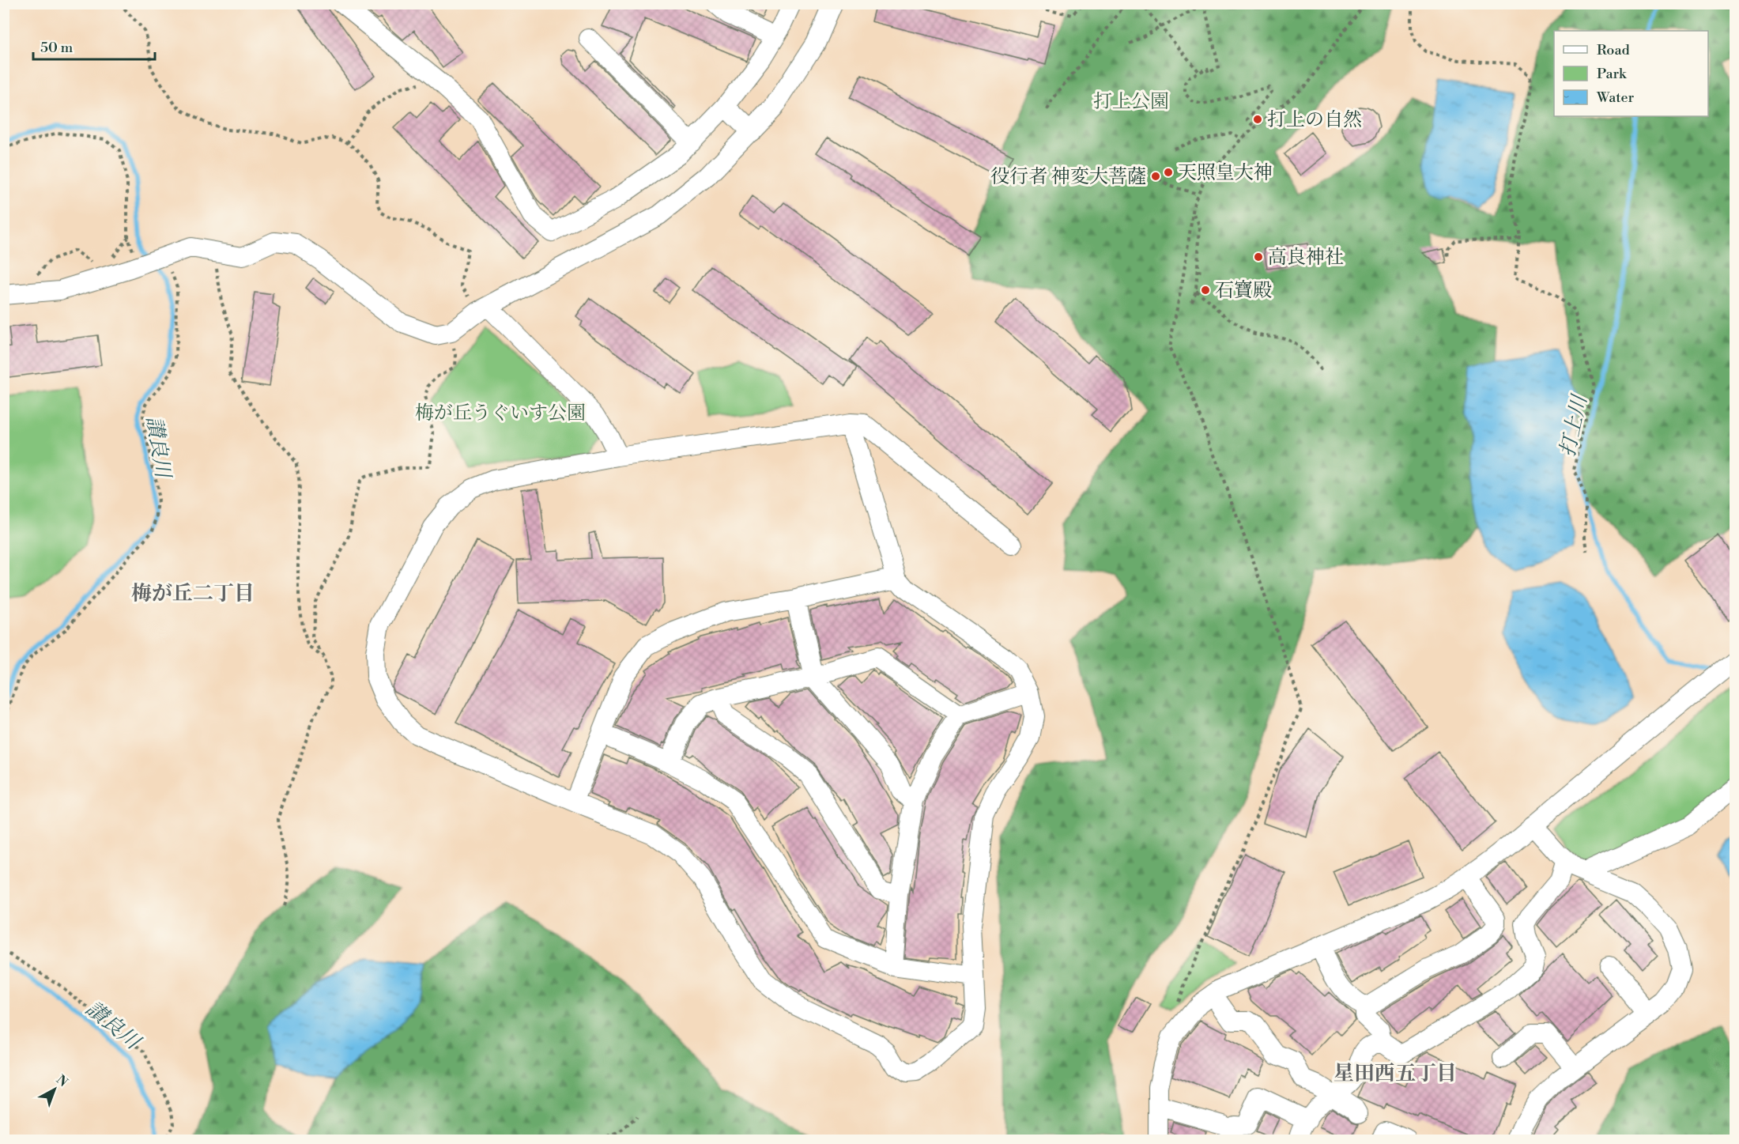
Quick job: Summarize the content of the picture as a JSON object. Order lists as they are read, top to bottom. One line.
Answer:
{"districts":["梅が丘二丁目","星田西五丁目"],"water":["打上川","讃良川"],"parks":["打上公園","梅が丘うぐいす公園"],"places":["打上の自然","天照皇大神","役行者 神変大菩薩","高良神社","石寶殿"],"legend":["Road","Park","Water"],"scale_bar":"50 m","north":"top right"}
